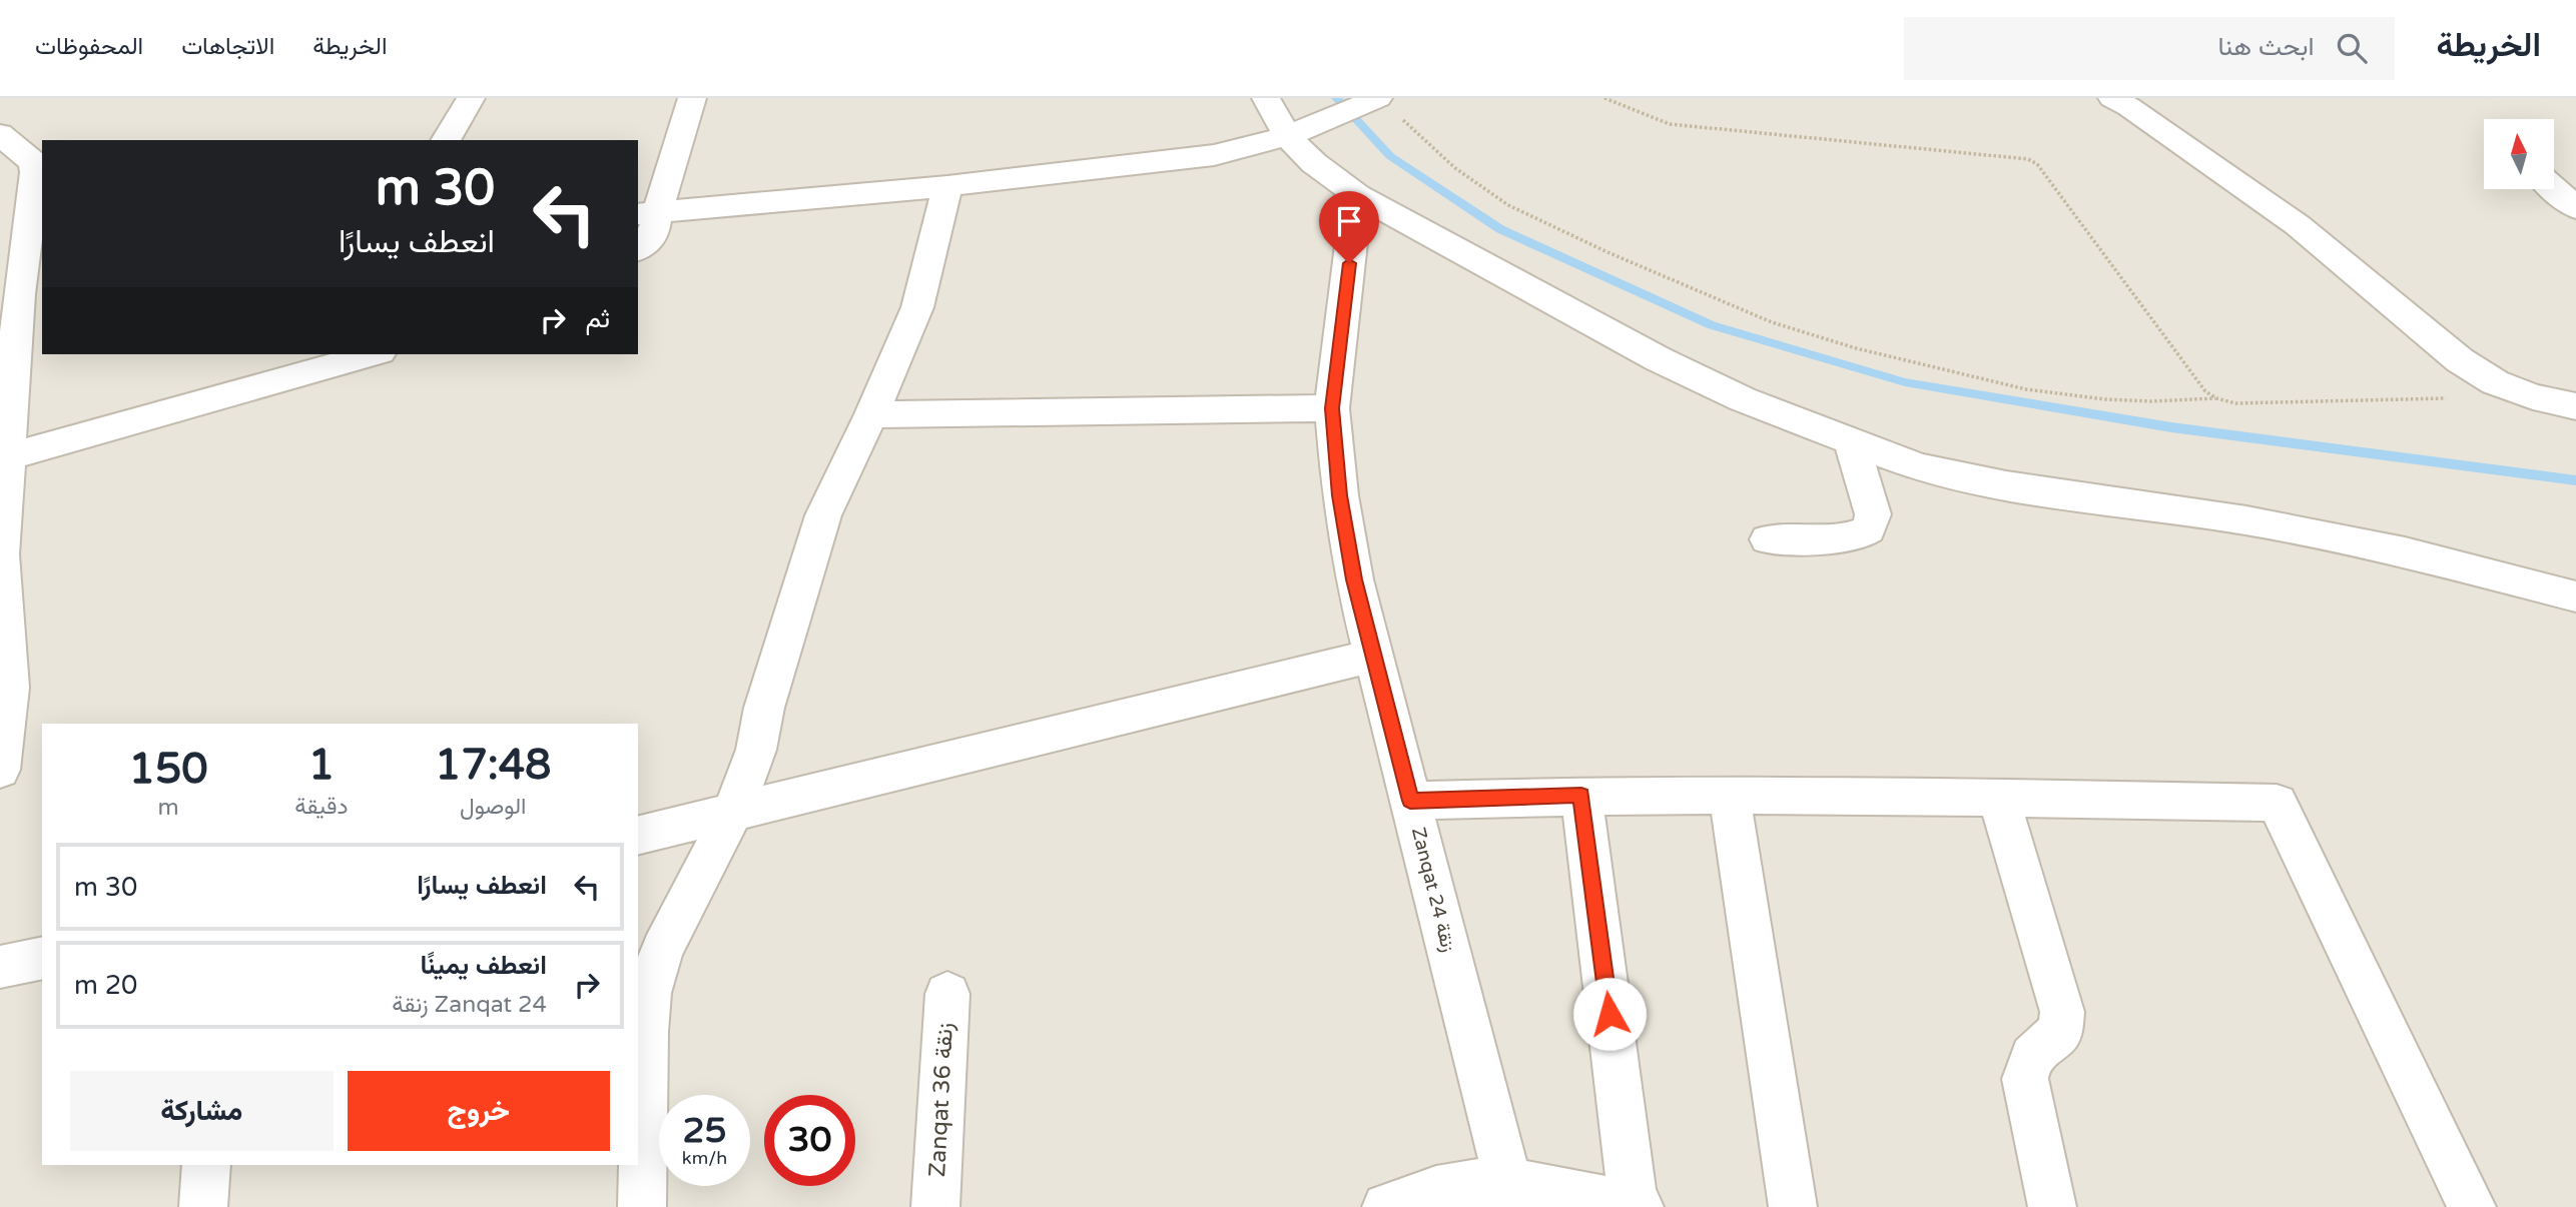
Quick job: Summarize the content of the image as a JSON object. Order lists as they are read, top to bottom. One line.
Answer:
{"streets":{"street":["Zanqat 24 زنقة","Zanqat 36 زنقة"]},"north":"top","page":{"header":"الخريطة","search":"ابحث هنا","nav":["الخريطة","الاتجاهات","المحفوظات"],"turn":["30 m","انعطف يسارًا"],"then":"ثم","eta":["17:48","الوصول","1","دقيقة","150","m"],"list":[{"name":"انعطف يسارًا","value":"30 m"},{"name":"انعطف يمينًا","note":"Zanqat 24 زنقة","value":"20 m"}],"buttons":["خروج","مشاركة"],"speed":"25 km/h","limit":"30"}}
